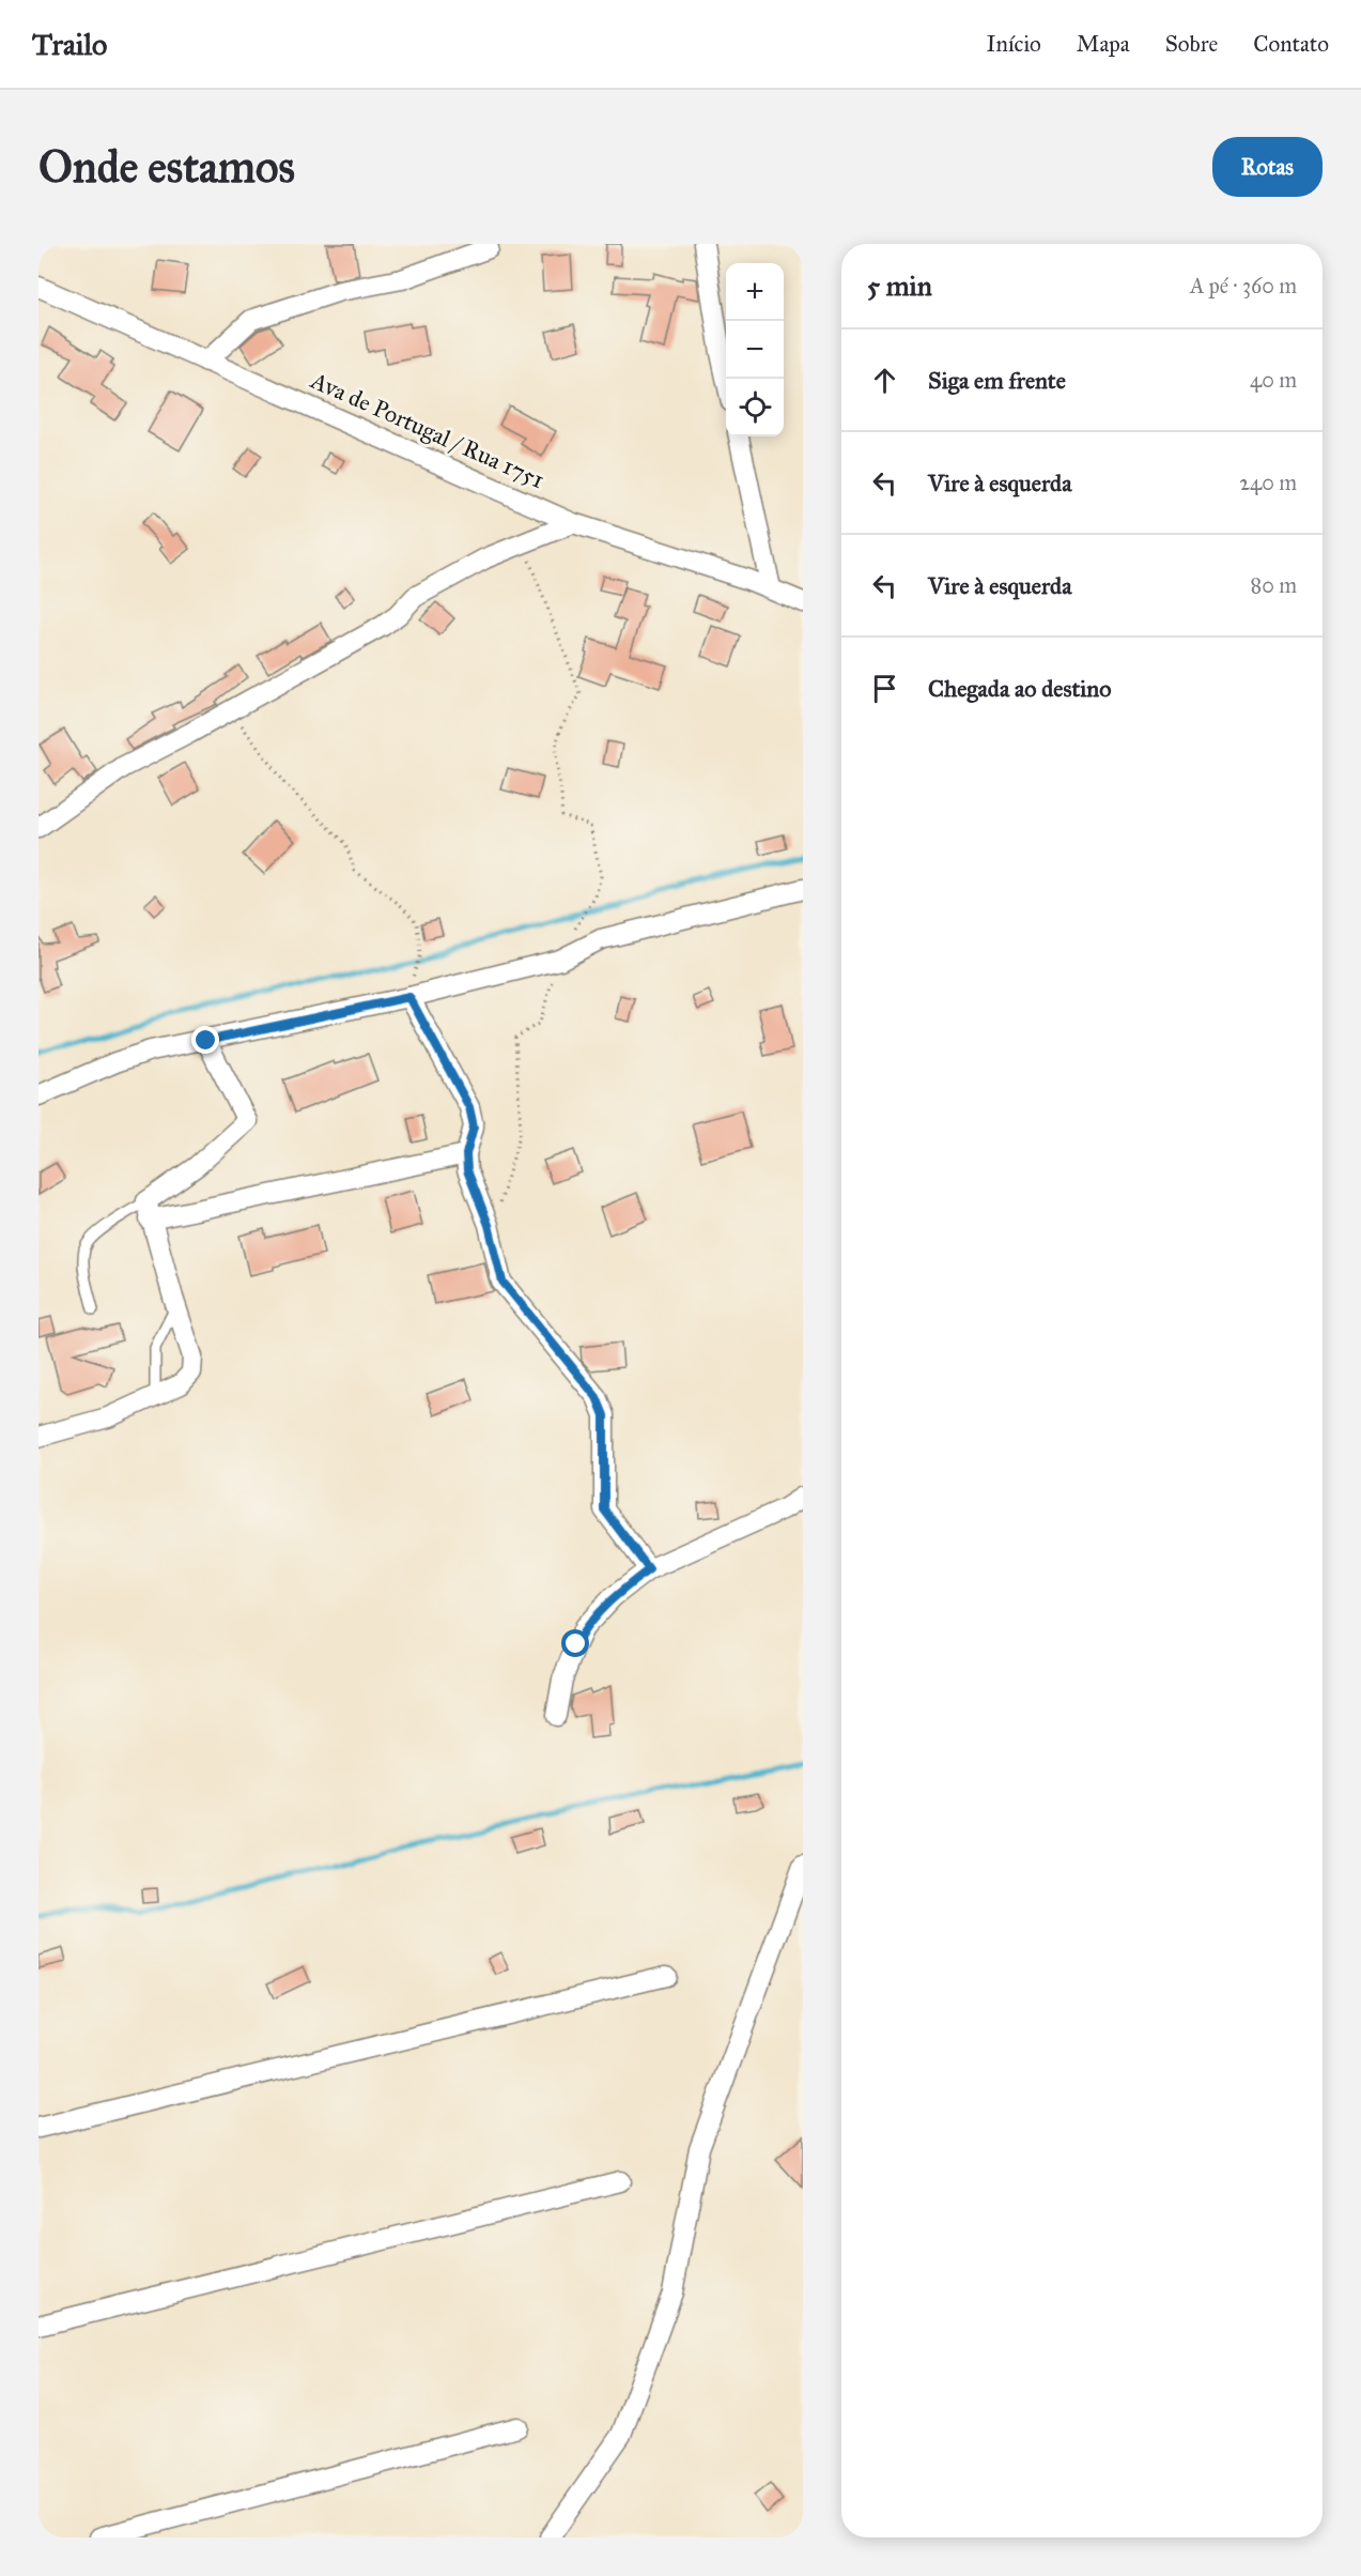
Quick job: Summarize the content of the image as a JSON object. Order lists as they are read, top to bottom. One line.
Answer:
{"streets":{"street":["Ava de Portugal / Rua 1751"]},"page":{"header":"Trailo","nav":["Início","Mapa","Sobre","Contato"],"buttons":"Rotas","title":"Onde estamos","heading":["5 min","A pé · 360 m"],"map_buttons":["+","−"],"list":[["Siga em frente","40 m"],["Vire à esquerda","240 m"],["Vire à esquerda","80 m"],"Chegada ao destino"]}}
